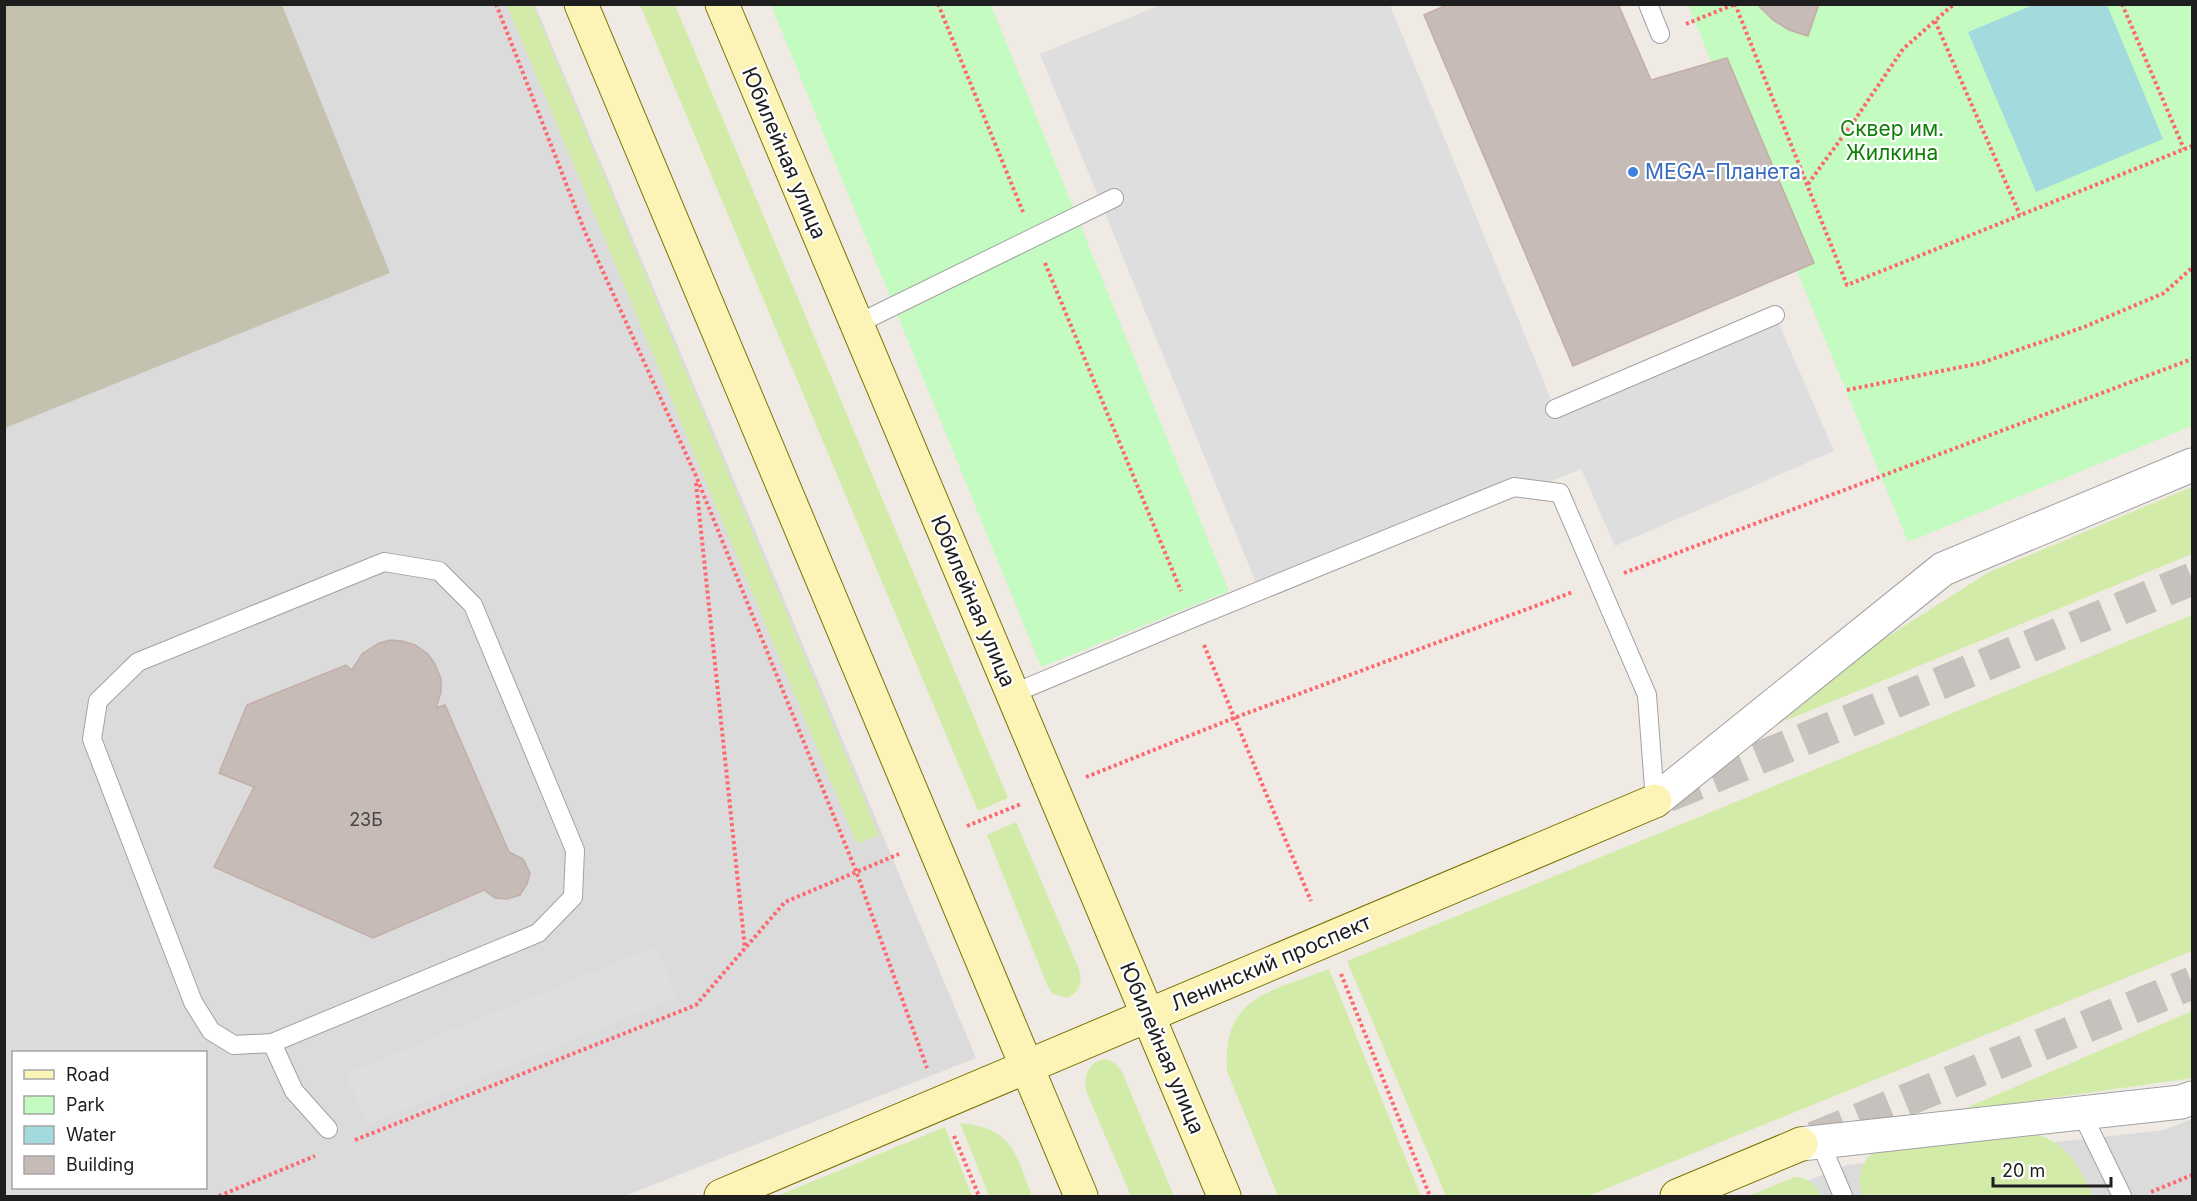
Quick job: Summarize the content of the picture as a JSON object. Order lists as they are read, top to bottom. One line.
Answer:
{"streets":{"main road":["Юбилейная улица","Ленинский проспект"]},"crossings":[["Юбилейная улица","Ленинский проспект"]],"parks":["Сквер им. Жилкина"],"places":["MEGA-Планета"],"house_numbers":["23Б"],"legend":["Road","Park","Water","Building"],"scale_bar":"20 m"}
